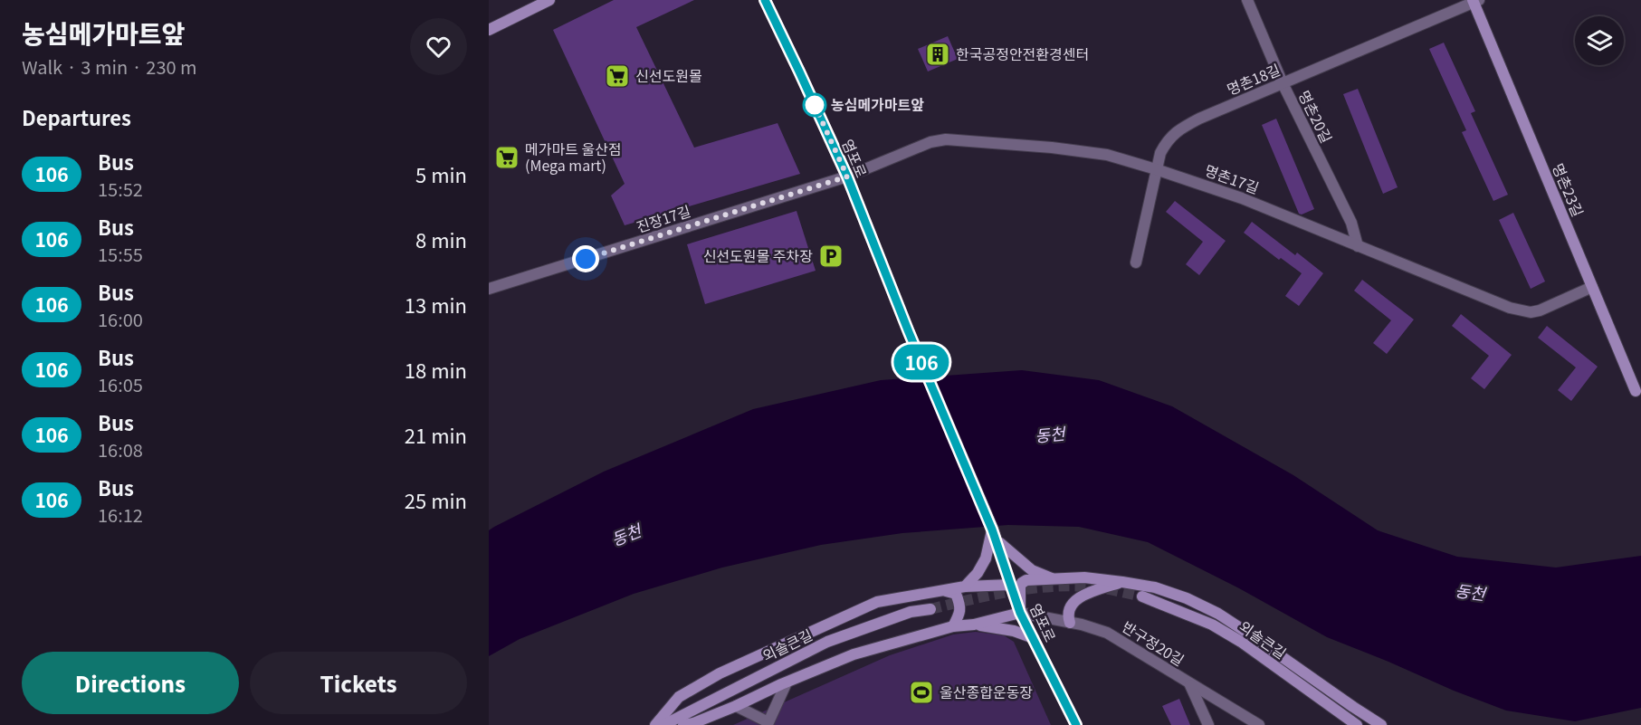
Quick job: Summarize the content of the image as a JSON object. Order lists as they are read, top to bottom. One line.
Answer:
{"streets":{"main road":["염포로","명촌23길","외솔큰길"],"street":["명촌18길","명촌20길","명촌17길","진장17길","반구정20길"]},"crossings":[["명촌18길","명촌20길"],["명촌18길","명촌17길"],["명촌18길","명촌23길"],["명촌20길","명촌17길"],["염포로","명촌17길"],["염포로","진장17길"],["염포로","반구정20길"],["명촌17길","명촌23길"],["명촌17길","진장17길"]],"water":["동천"],"places":{"building":["한국공정안전환경센터"],"supermarket":["신선도원몰","메가마트 울산점 (Mega mart)"],"other":["농심메가마트앞"],"parking":["신선도원몰 주차장"],"sports":["울산종합운동장"]},"lines":["bus line 106"],"page":{"heading":[["농심메가마트앞","Walk · 3 min · 230 m"],"Departures"],"on_map":"106","list":[{"mark":"106","name":"Bus","note":"15:52","value":"5 min"},{"mark":"106","name":"Bus","note":"15:55","value":"8 min"},{"mark":"106","name":"Bus","note":"16:00","value":"13 min"},{"mark":"106","name":"Bus","note":"16:05","value":"18 min"},{"mark":"106","name":"Bus","note":"16:08","value":"21 min"},{"mark":"106","name":"Bus","note":"16:12","value":"25 min"}],"buttons":["Directions","Tickets"]}}
